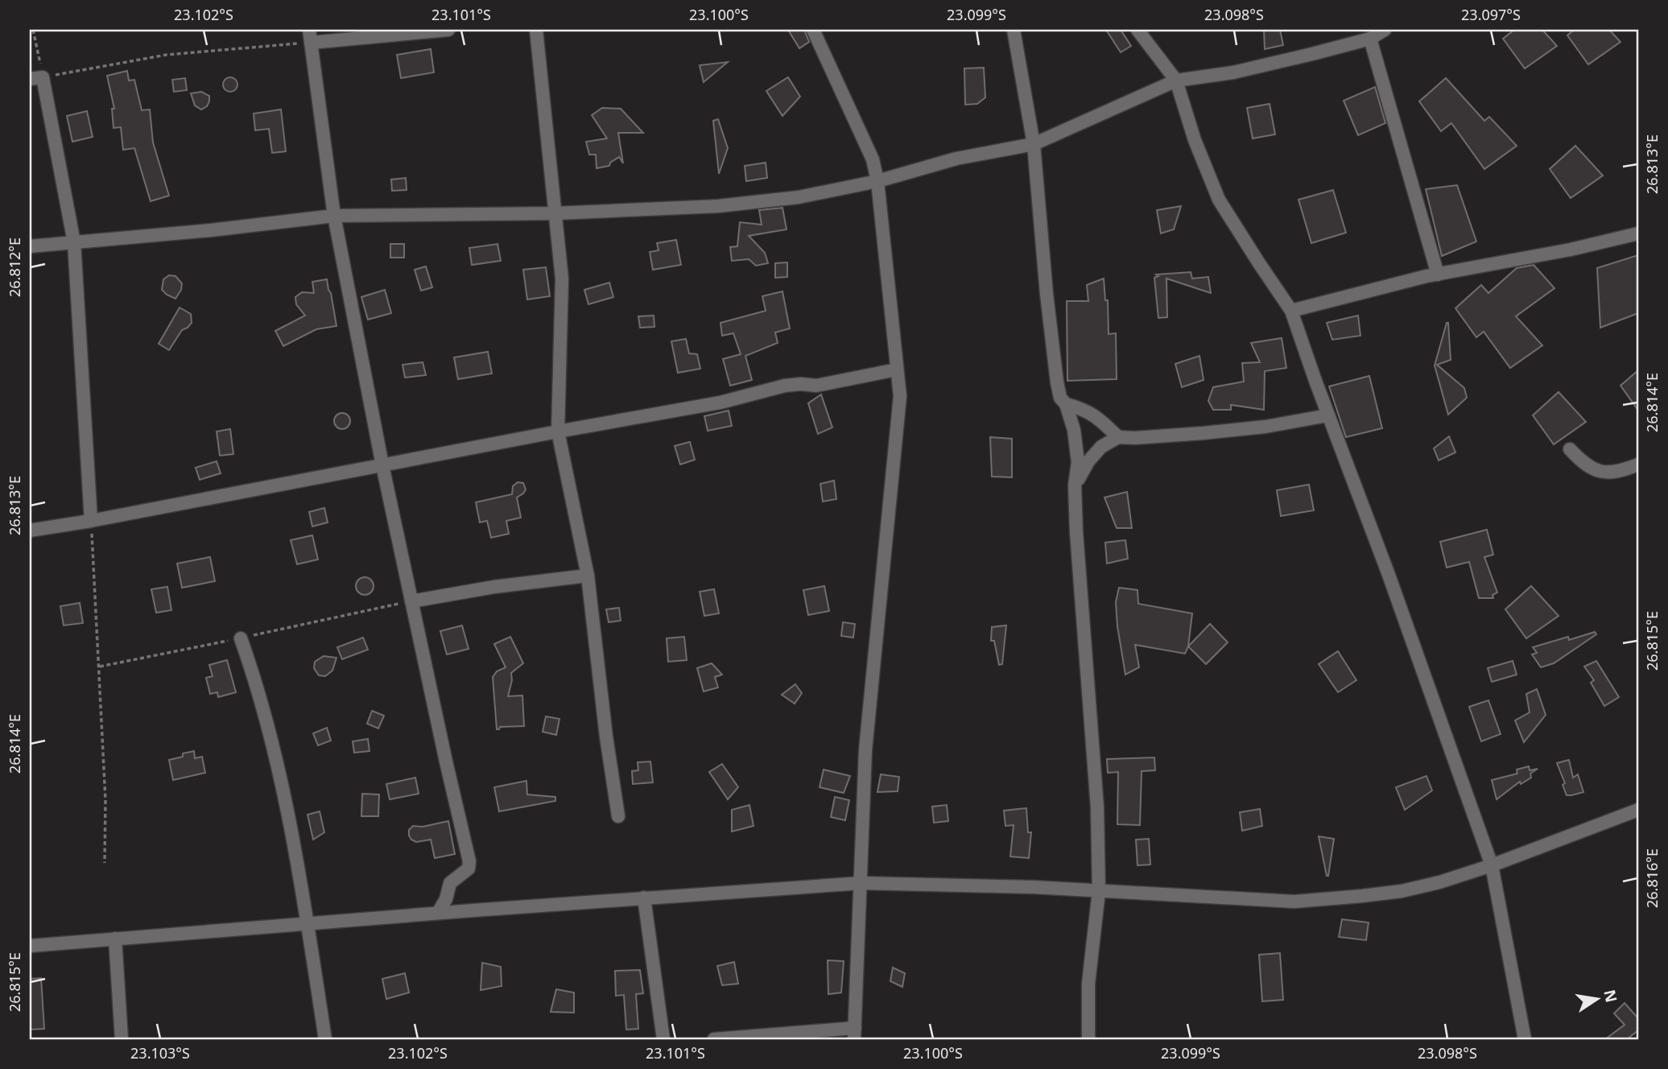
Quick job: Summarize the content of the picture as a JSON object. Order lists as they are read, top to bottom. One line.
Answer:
{"north":"right","coordinates":["23.102°S","23.101°S","23.100°S","23.099°S","23.098°S","23.097°S","26.813°E","26.812°E","26.814°E","26.815°E","26.816°E","23.103°S"]}
